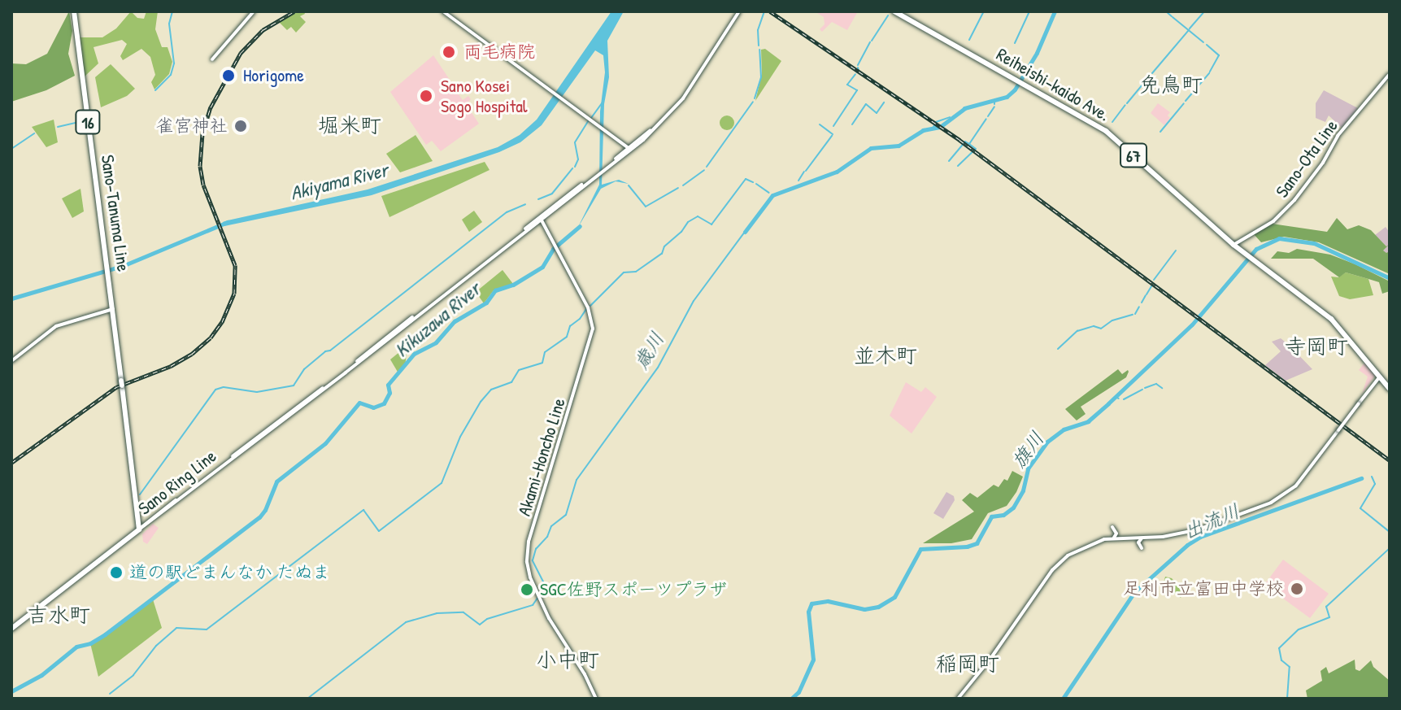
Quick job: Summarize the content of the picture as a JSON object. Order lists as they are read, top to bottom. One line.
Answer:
{"streets":{"main road":["Reiheishi-kaido Ave.","16","67","Sano-Ota Line","Sano-Tanuma Line","Akami-Honcho Line","Sano Ring Line"]},"crossings":[["Reiheishi-kaido Ave.","67"],["Reiheishi-kaido Ave.","Sano-Ota Line"],["Sano-Tanuma Line","Sano Ring Line"],["Akami-Honcho Line","Sano Ring Line"]],"districts":["免鳥町","堀米町","寺岡町","並木町","吉水町","小中町","稲岡町"],"water":["Akiyama River","Kikuzawa River","歳川","旗川","出流川"],"places":["両毛病院","Horigome","Sano Kosei Sogo Hospital","雀宮神社","道の駅どまんなか たぬま","足利市立富田中学校","SGC佐野スポーツプラザ"]}
